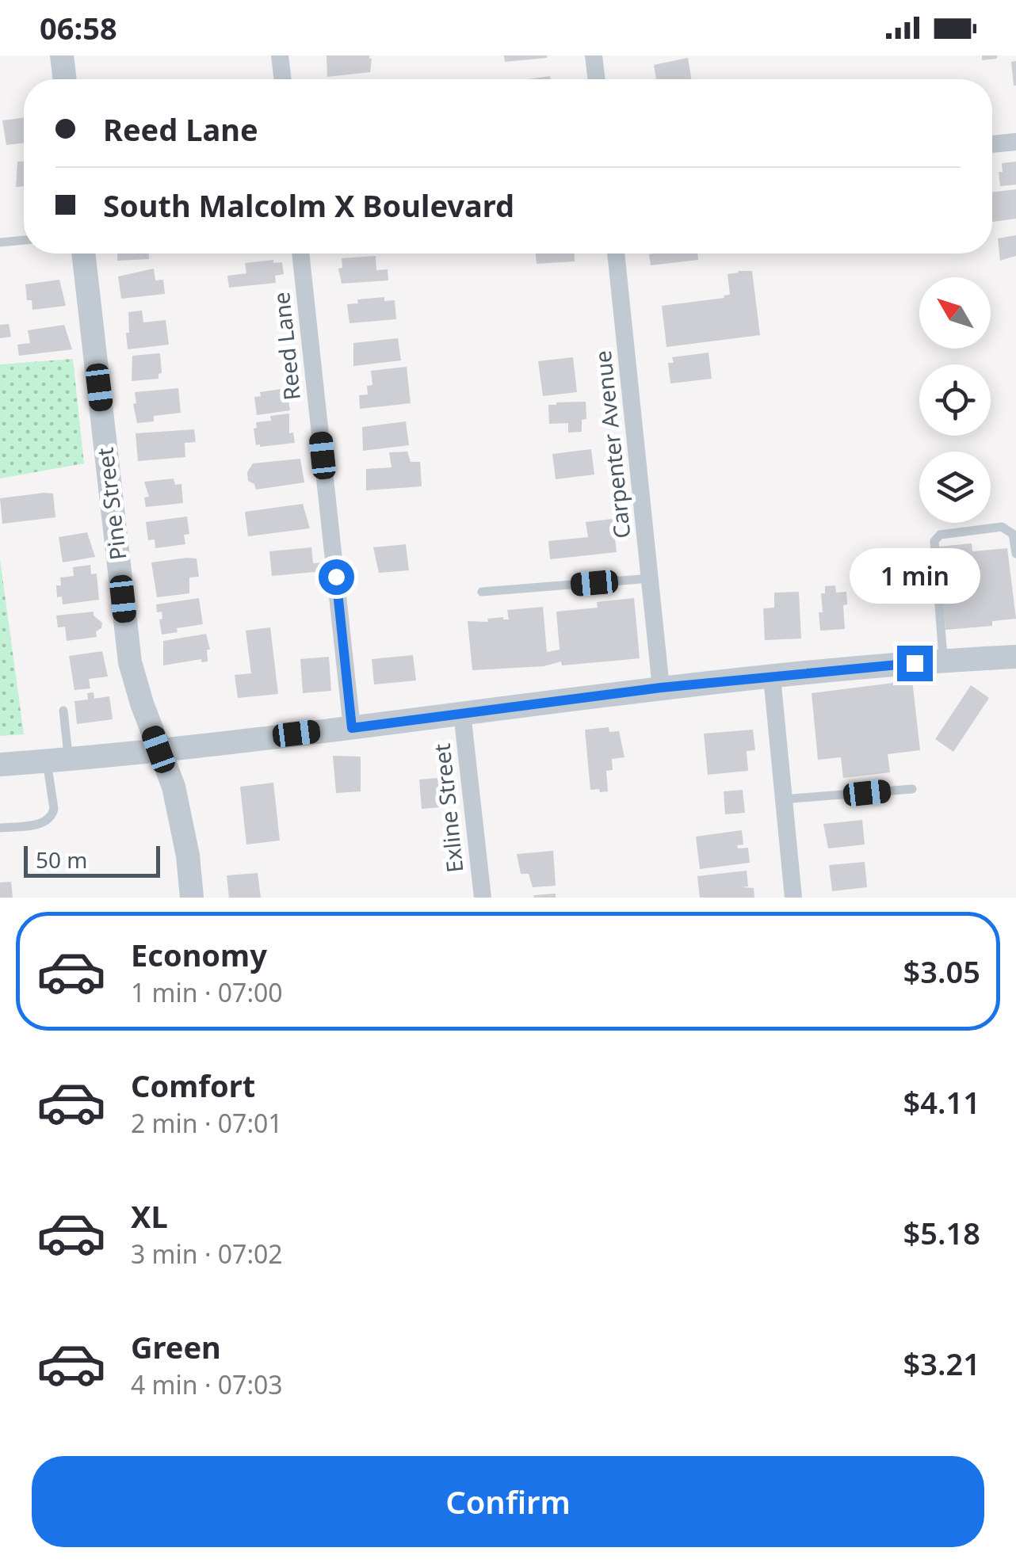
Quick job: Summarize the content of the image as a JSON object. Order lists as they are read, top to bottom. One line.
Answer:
{"streets":{"street":["Reed Lane","Carpenter Avenue","Pine Street","Exline Street"]},"scale_bar":"50 m","north":"top left","page":{"status":"06:58","banner":["Reed Lane","South Malcolm X Boulevard"],"bubble":"1 min","scale":"50 m","list":[{"name":"Economy","note":"1 min · 07:00","value":"$3.05"},{"name":"Comfort","note":"2 min · 07:01","value":"$4.11"},{"name":"XL","note":"3 min · 07:02","value":"$5.18"},{"name":"Green","note":"4 min · 07:03","value":"$3.21"}],"buttons":"Confirm"}}
